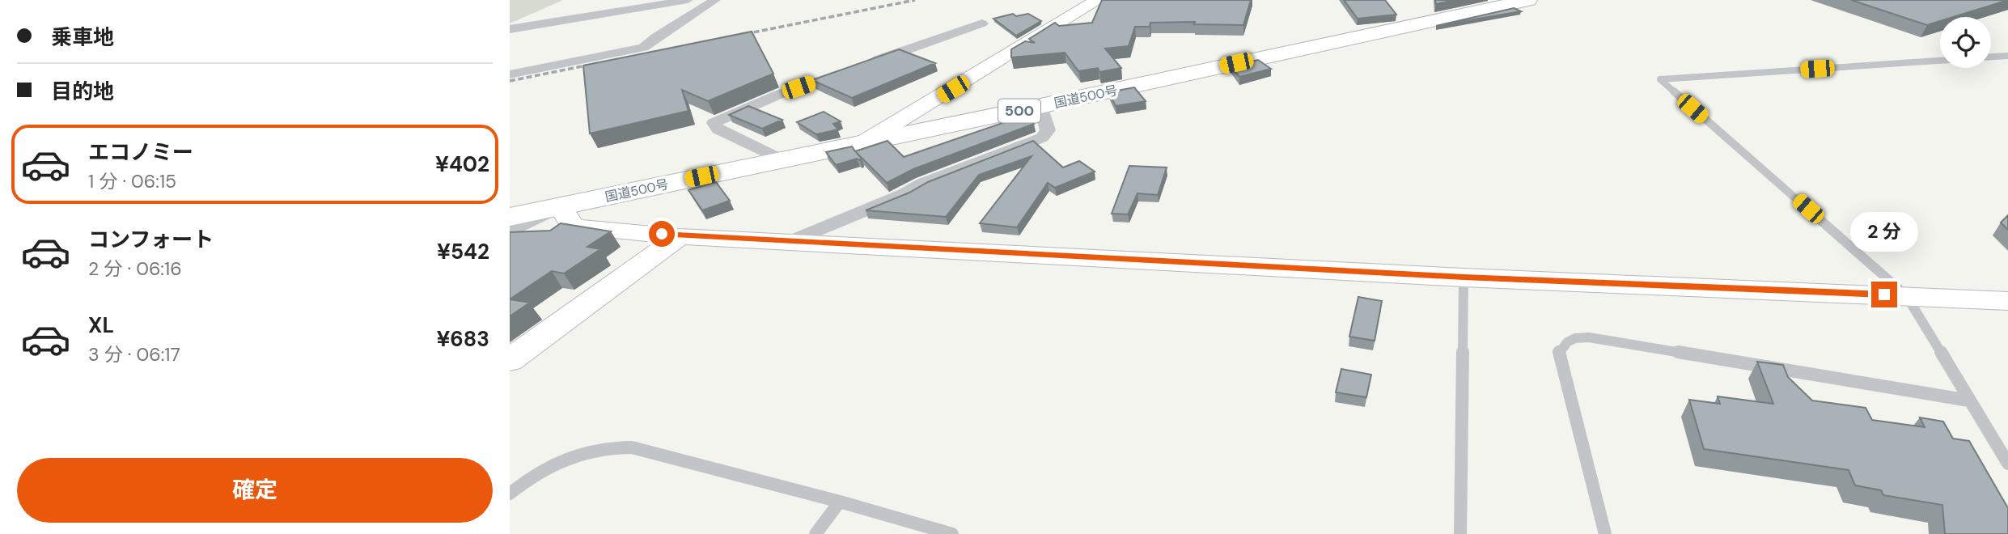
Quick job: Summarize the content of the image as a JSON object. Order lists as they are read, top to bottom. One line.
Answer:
{"streets":{"highway":["国道500号","500"]},"page":{"banner":["乗車地","目的地"],"list":[{"name":"エコノミー","note":"1 分 · 06:15","value":"¥402"},{"name":"コンフォート","note":"2 分 · 06:16","value":"¥542"},{"name":"XL","note":"3 分 · 06:17","value":"¥683"}],"bubble":"2 分","buttons":"確定"}}
